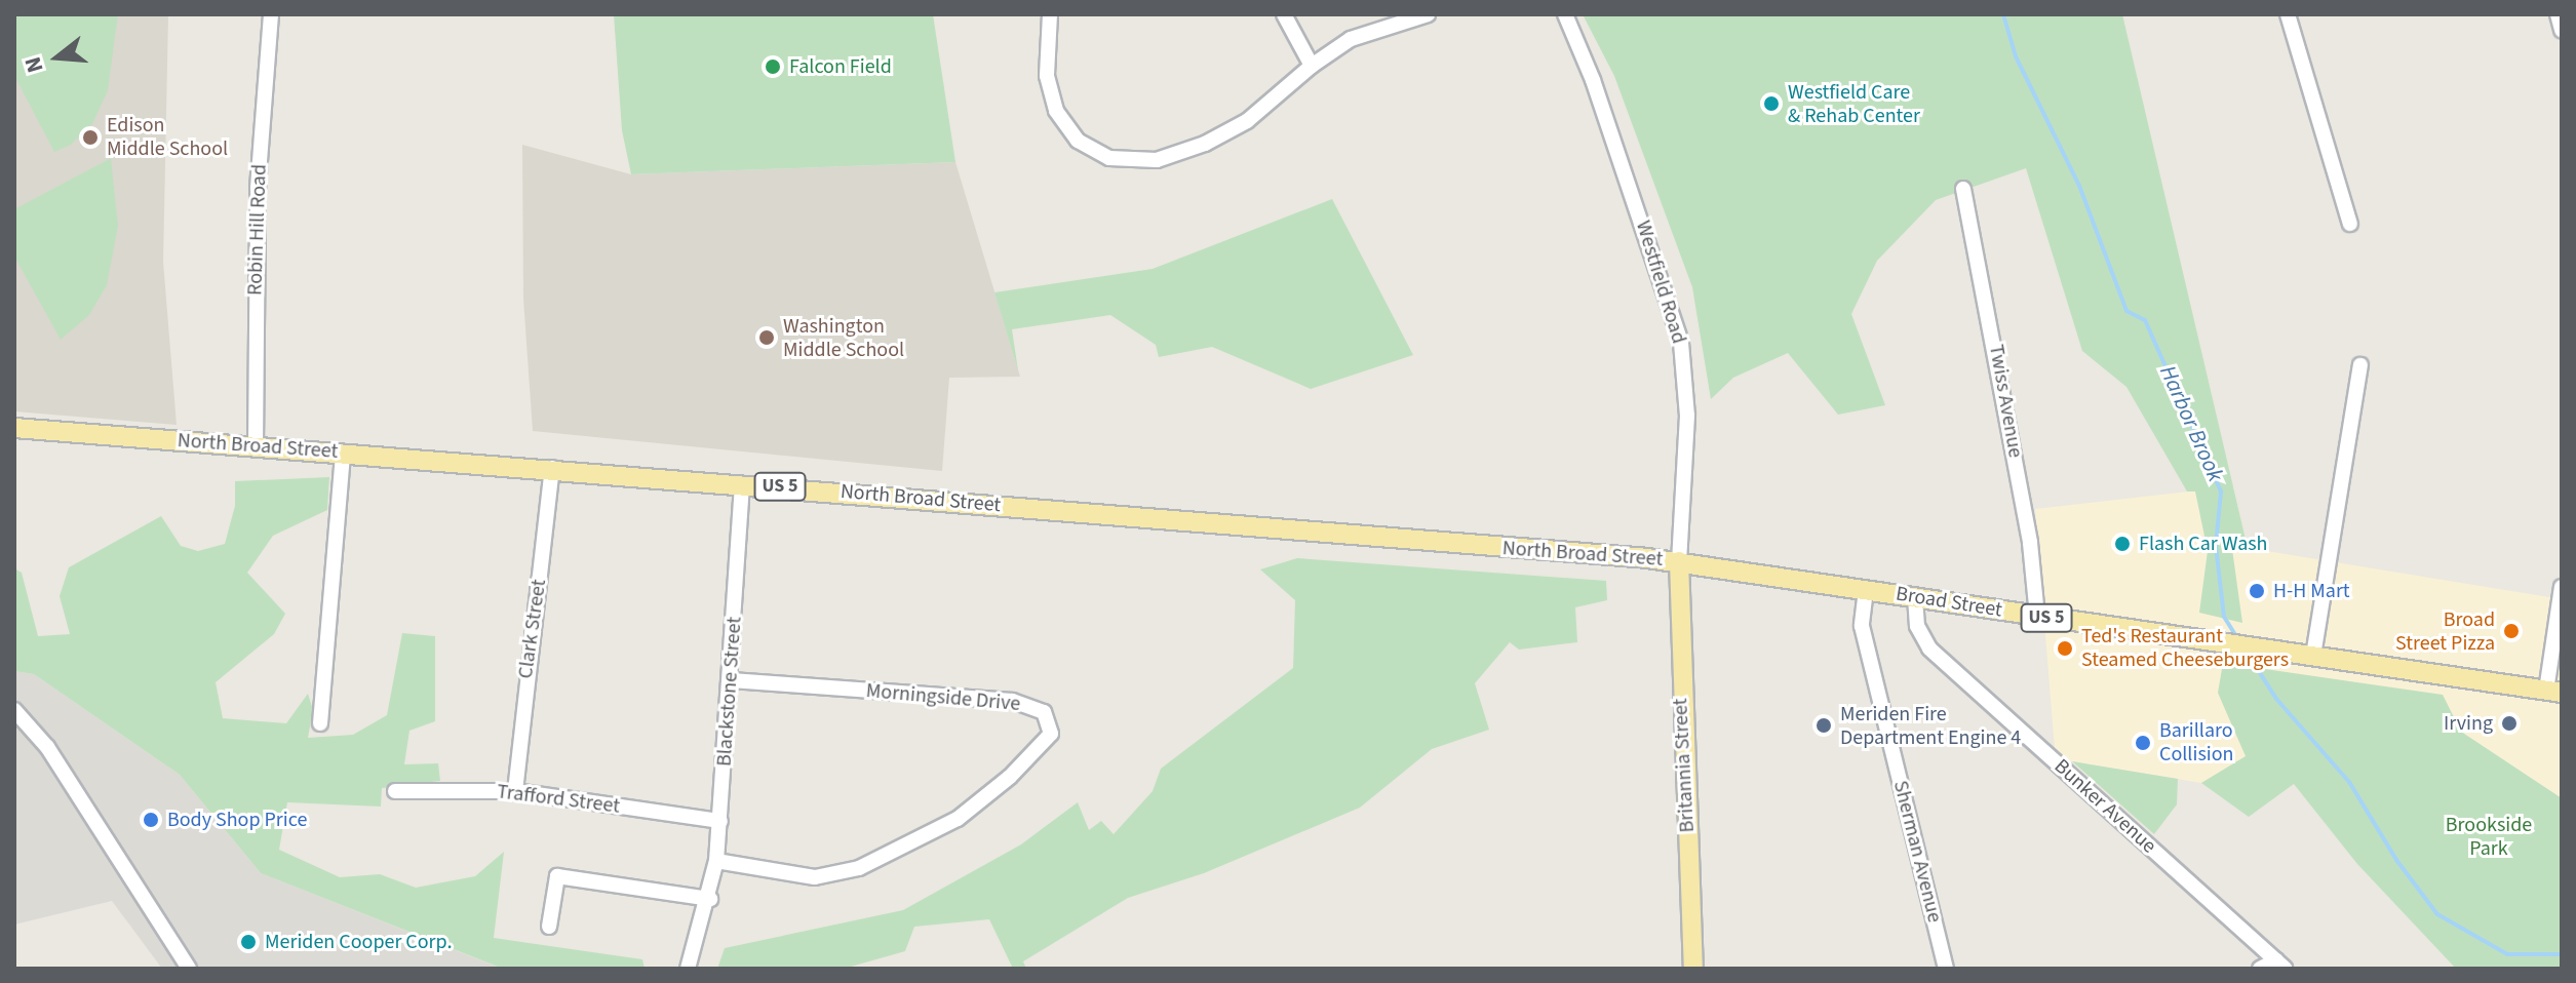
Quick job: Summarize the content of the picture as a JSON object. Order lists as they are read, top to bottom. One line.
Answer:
{"streets":{"main road":["North Broad Street","US 5","Broad Street","Britannia Street"],"street":["Robin Hill Road","Westfield Road","Twiss Avenue","Clark Street","Blackstone Street","Morningside Drive","Trafford Street","Bunker Avenue","Sherman Avenue"]},"crossings":[["Robin Hill Road","North Broad Street"],["Westfield Road","North Broad Street"],["Westfield Road","Broad Street"],["Westfield Road","Britannia Street"],["Twiss Avenue","Broad Street"],["North Broad Street","Broad Street"],["North Broad Street","Clark Street"],["North Broad Street","Blackstone Street"],["North Broad Street","Britannia Street"],["Broad Street","Britannia Street"],["Broad Street","Bunker Avenue"],["Broad Street","Sherman Avenue"],["Clark Street","Trafford Street"],["Blackstone Street","Morningside Drive"],["Blackstone Street","Trafford Street"]],"water":["Harbor Brook"],"parks":["Brookside Park"],"places":["Falcon Field","Westfield Care & Rehab Center","Edison Middle School","Washington Middle School","Flash Car Wash","H-H Mart","Broad Street Pizza","Ted's Restaurant Steamed Cheeseburgers","Irving","Meriden Fire Department Engine 4","Barillaro Collision","Body Shop Price","Meriden Cooper Corp."],"north":"left"}
